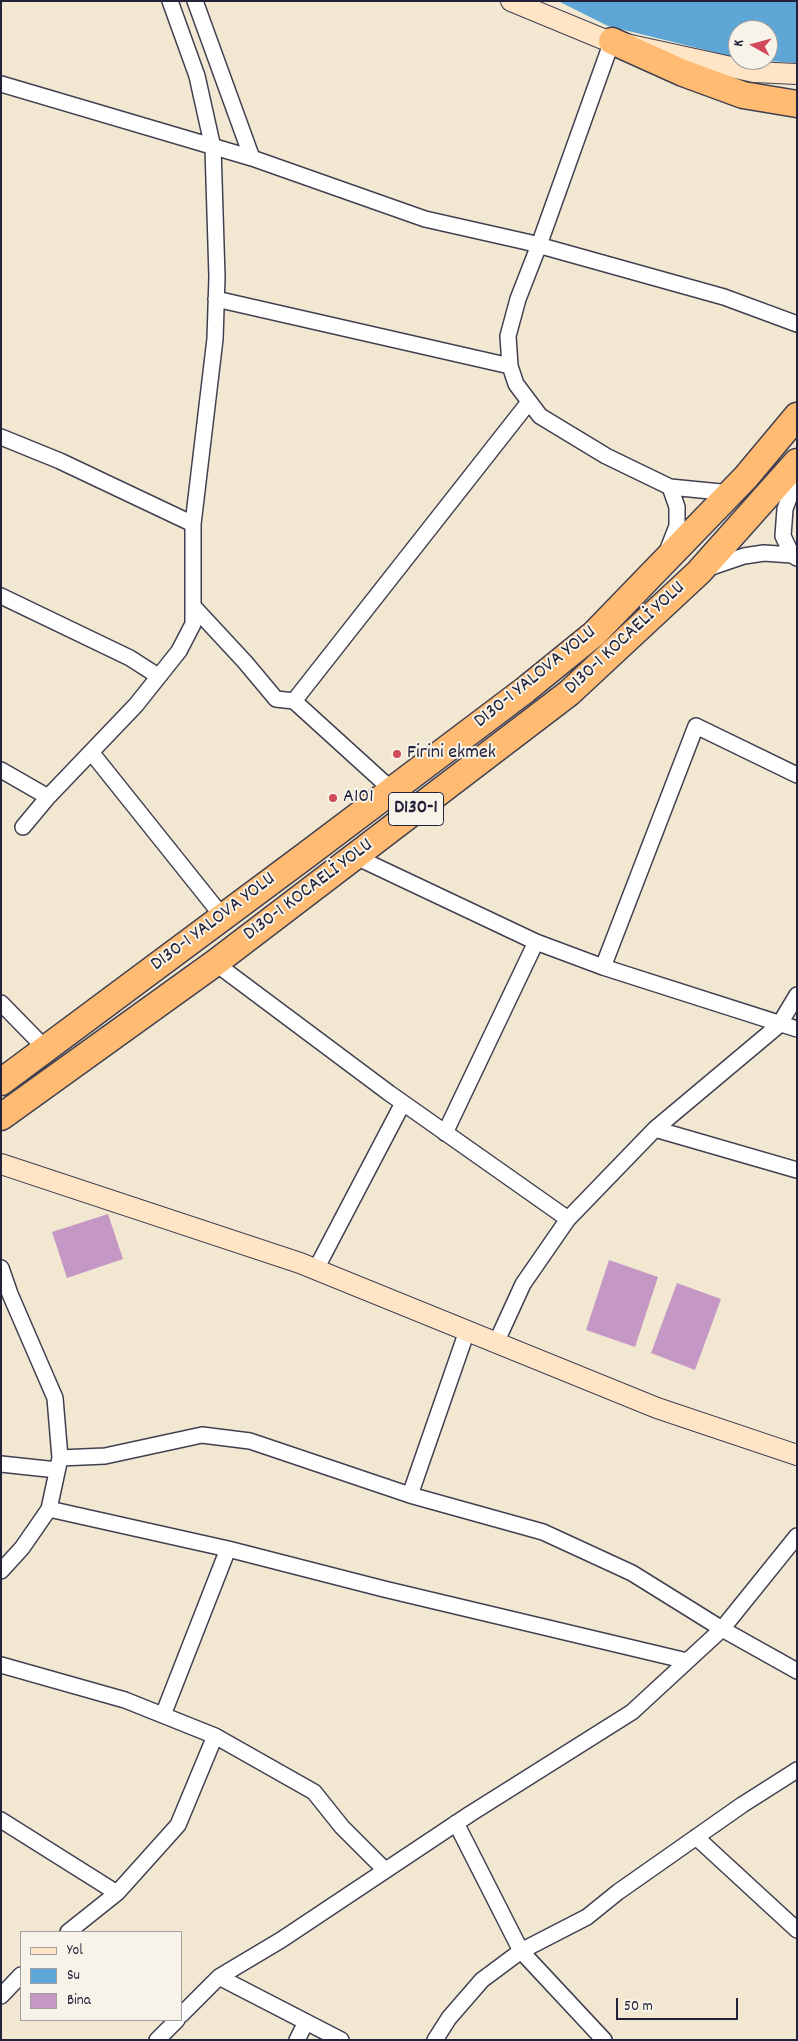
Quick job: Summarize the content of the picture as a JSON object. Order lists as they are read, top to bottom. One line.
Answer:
{"streets":{"highway":["D130-1 KOCAELİ YOLU","D130-1 YALOVA YOLU","D130-1"]},"places":["Firini ekmek","A101"],"legend":["Yol","Su","Bina"],"scale_bar":"50 m","north":"left"}
